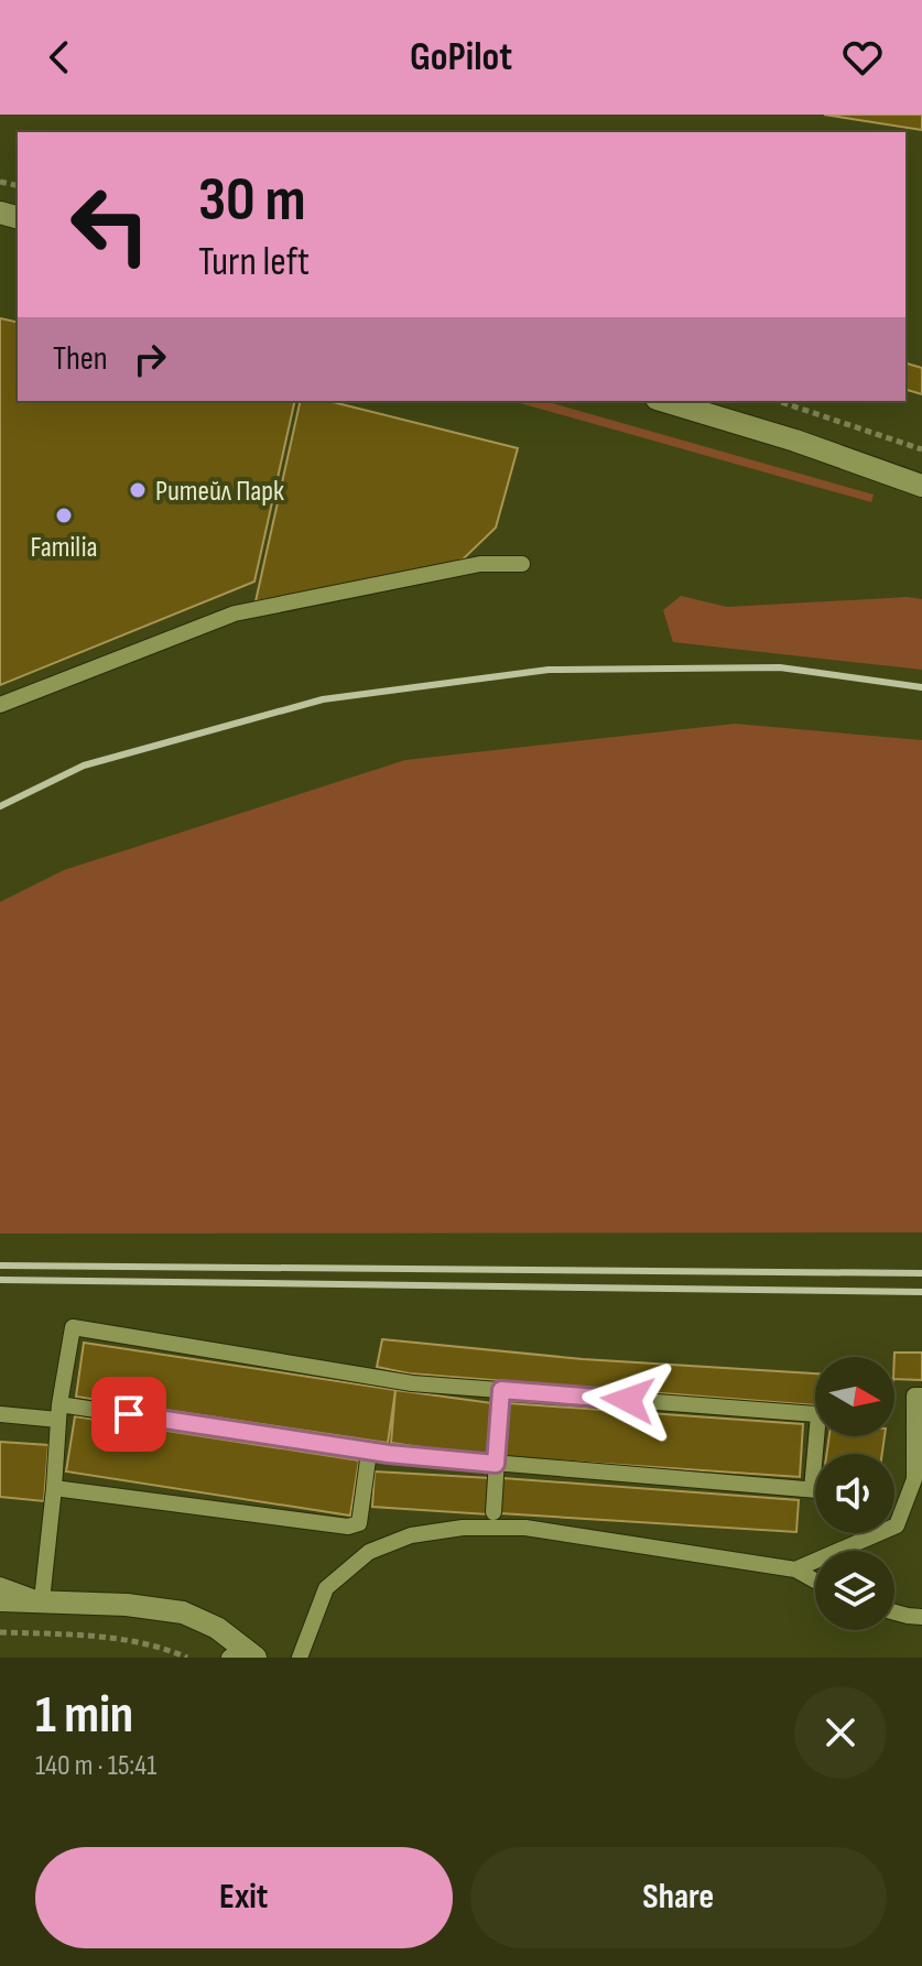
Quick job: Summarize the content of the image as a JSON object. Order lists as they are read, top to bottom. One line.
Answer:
{"places":["Ритейл Парк","Familia"],"north":"right","page":{"header":"GoPilot","turn":["30 m","Turn left"],"then":"Then","heading":["1 min","140 m · 15:41"],"buttons":["Exit","Share"]}}
